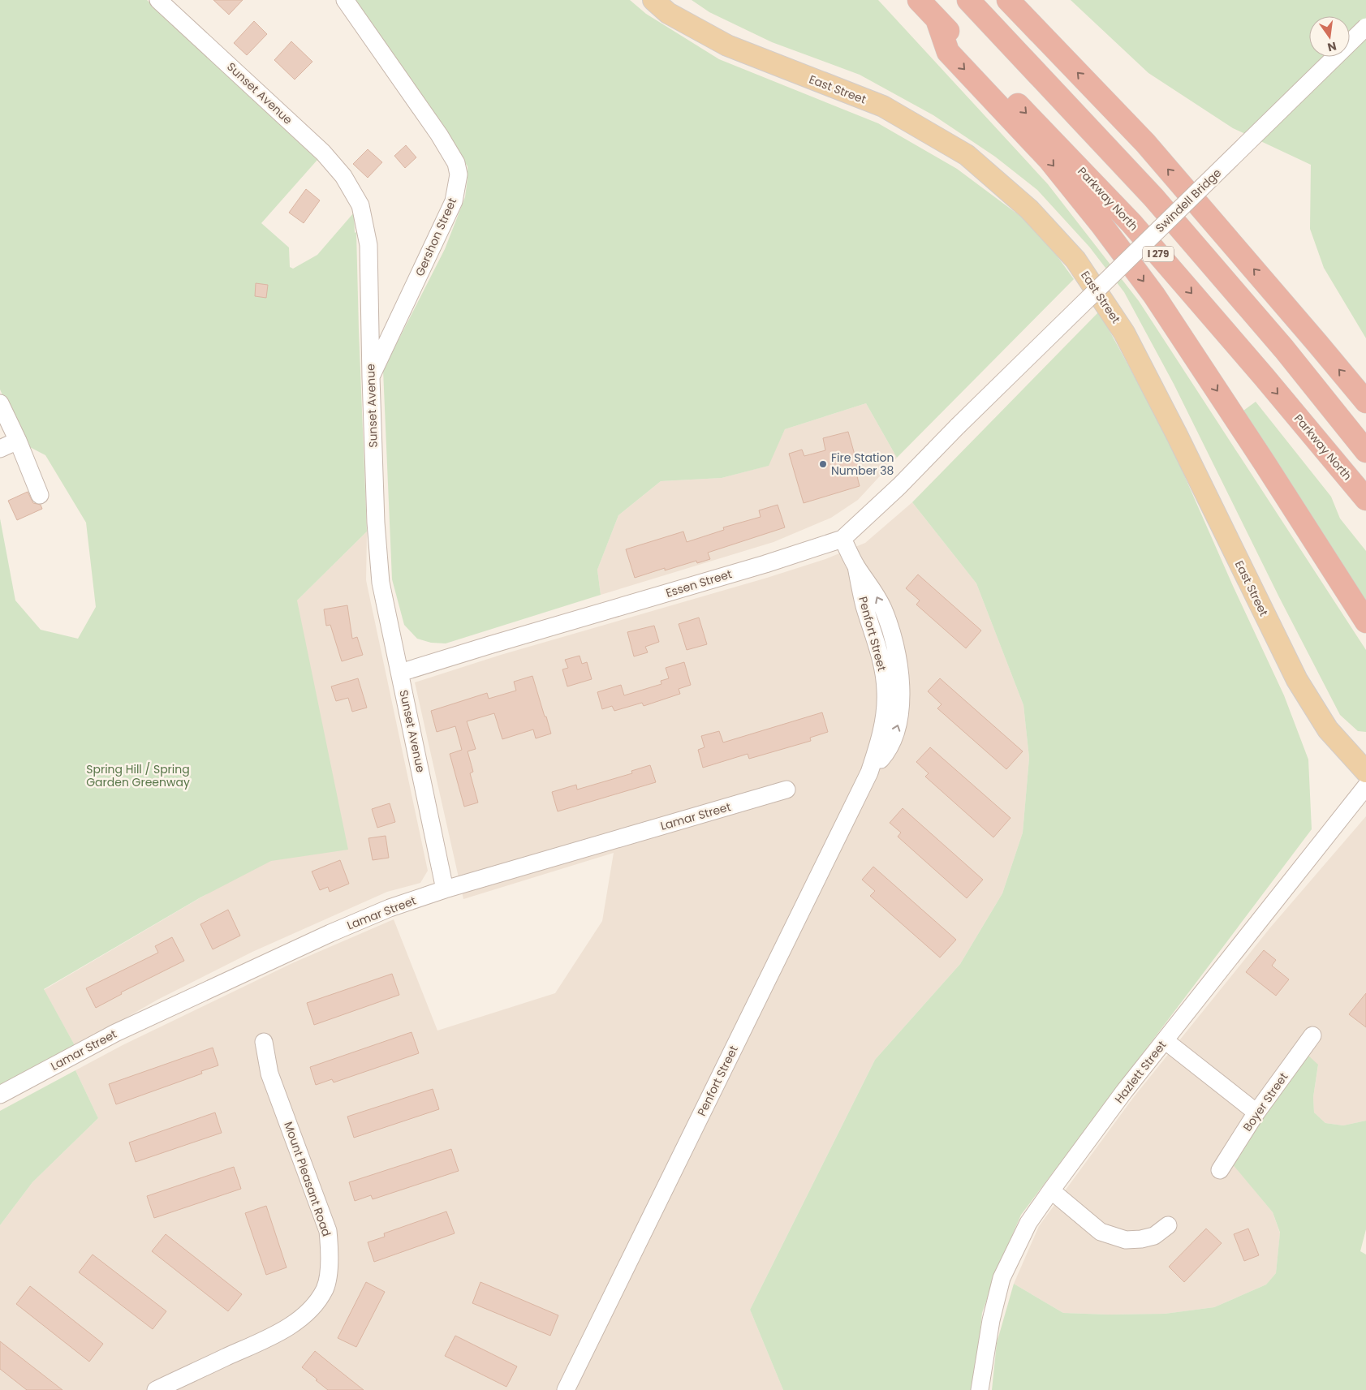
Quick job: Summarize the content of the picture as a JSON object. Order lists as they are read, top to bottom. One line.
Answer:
{"streets":{"highway":["Parkway North","I 279"],"main road":["East Street"],"street":["Sunset Avenue","Swindell Bridge","Gershon Street","Essen Street","Penfort Street","Lamar Street","Hazlett Street","Boyer Street","Mount Pleasant Road"]},"crossings":[["Sunset Avenue","Gershon Street"],["Sunset Avenue","Essen Street"],["Sunset Avenue","Lamar Street"],["Swindell Bridge","Essen Street"],["Essen Street","Penfort Street"]],"parks":["Spring Hill / Spring Garden Greenway"],"places":["Fire Station Number 38"],"north":"bottom"}
